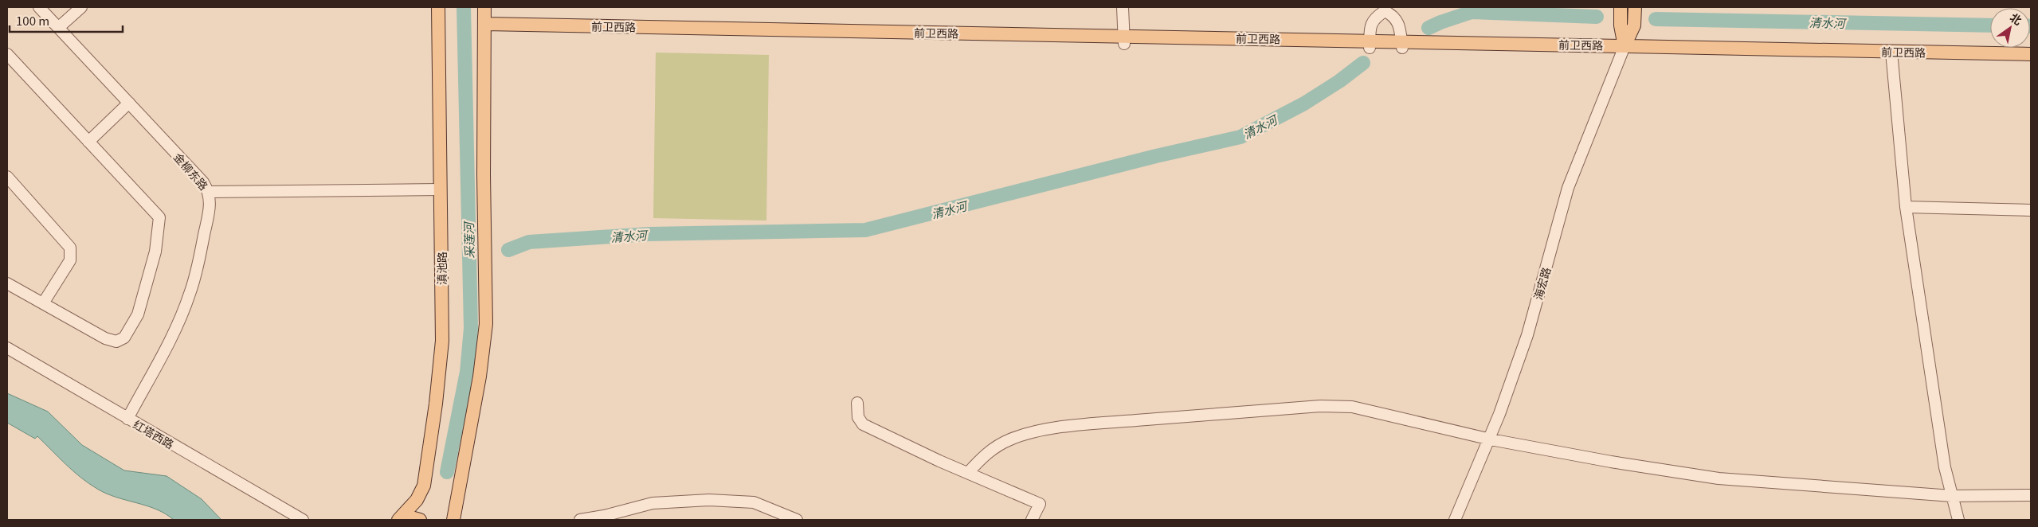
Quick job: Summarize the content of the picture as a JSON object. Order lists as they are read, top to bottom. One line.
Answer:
{"streets":{"main road":["前卫西路","滇池路","海宏路"],"street":["金柳东路","红塔西路"]},"crossings":[["前卫西路","海宏路"],["金柳东路","红塔西路"]],"water":["清水河","采莲河"],"scale_bar":"100 m","north":"top right"}
